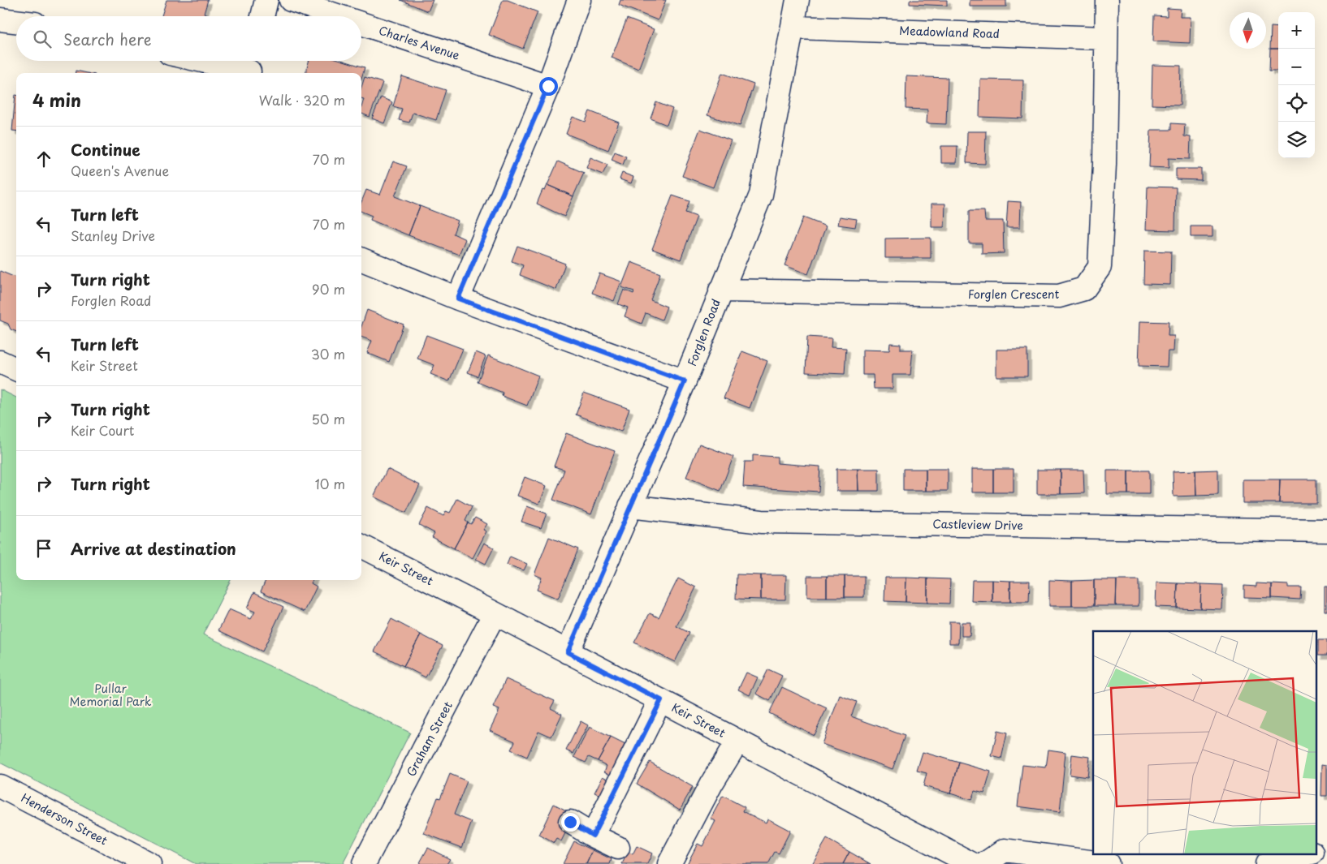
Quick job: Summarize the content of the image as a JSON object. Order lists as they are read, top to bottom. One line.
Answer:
{"streets":{"street":["Meadowland Road","Charles Avenue","Forglen Crescent","Forglen Road","Castleview Drive","Keir Street","Graham Street","Henderson Street"]},"crossings":[["Meadowland Road","Forglen Crescent"],["Meadowland Road","Forglen Road"],["Forglen Crescent","Forglen Road"],["Forglen Road","Castleview Drive"],["Forglen Road","Keir Street"],["Keir Street","Graham Street"]],"parks":["Pullar Memorial Park"],"north":"bottom","page":{"map_buttons":["+","−"],"search":"Search here","heading":["4 min","Walk · 320 m"],"list":[["Continue","Queen's Avenue","70 m"],["Turn left","Stanley Drive","70 m"],["Turn right","Forglen Road","90 m"],["Turn left","Keir Street","30 m"],["Turn right","Keir Court","50 m"],["Turn right","10 m"],"Arrive at destination"]}}
